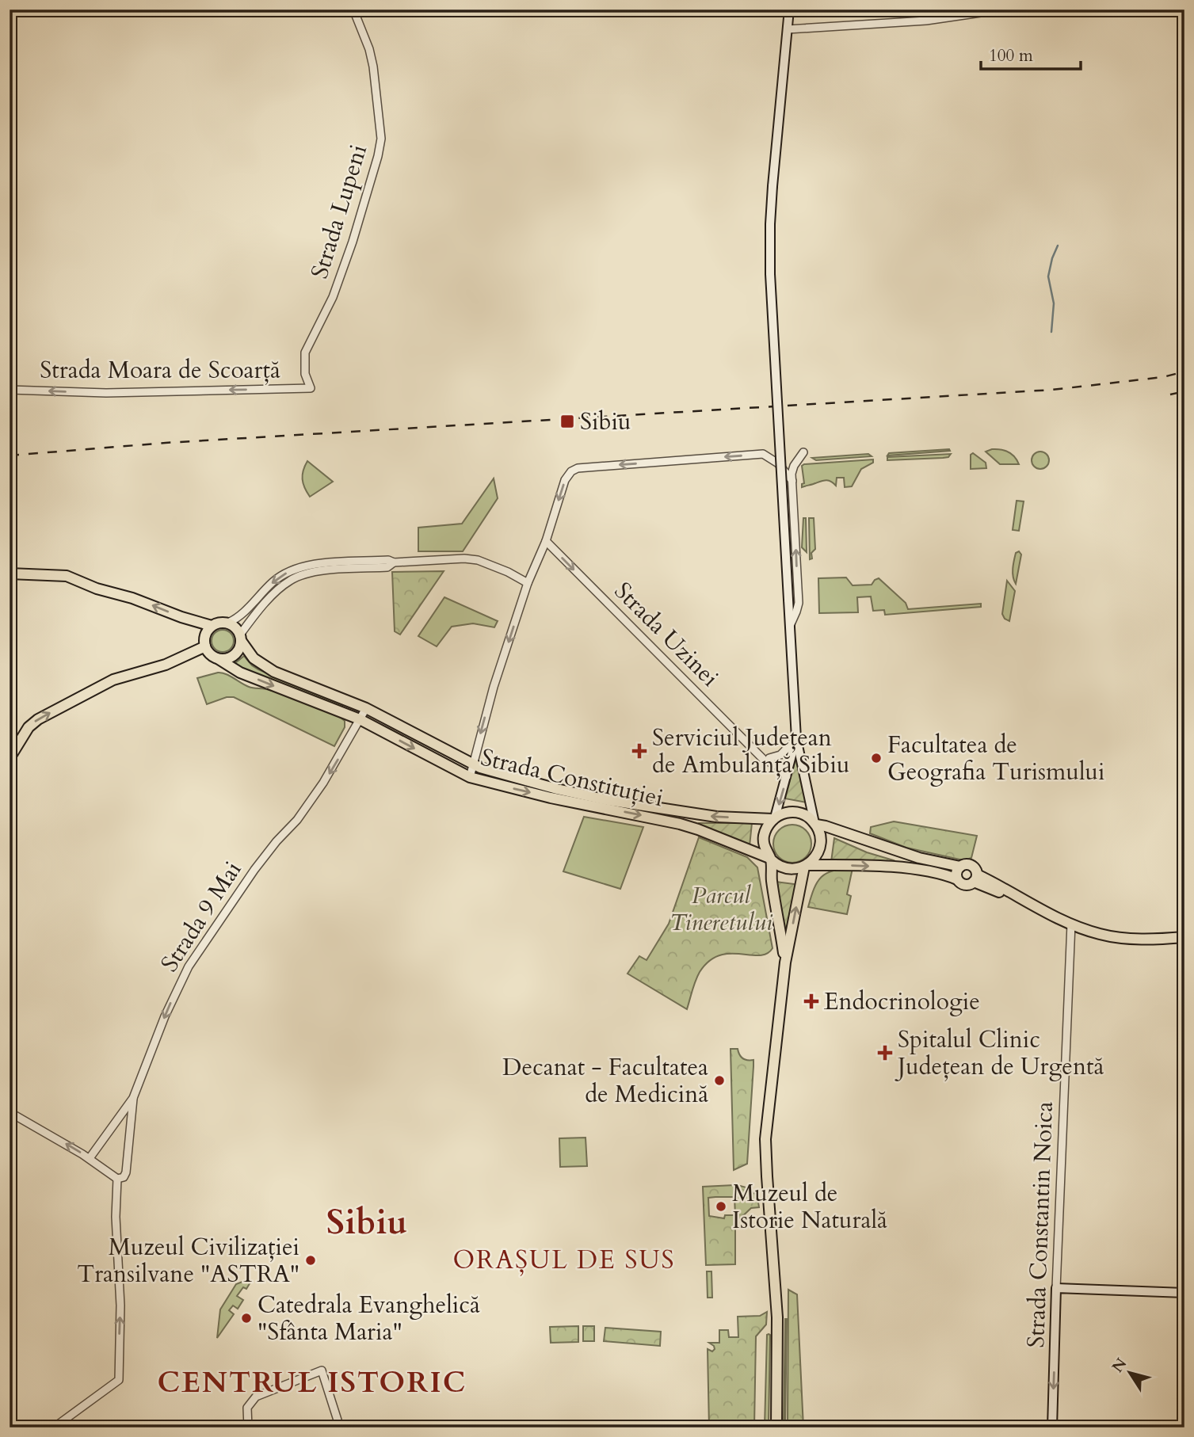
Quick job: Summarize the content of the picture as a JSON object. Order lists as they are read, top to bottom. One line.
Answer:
{"streets":{"main road":["Strada Constituției","Strada Constantin Noica"],"street":["Strada Lupeni","Strada Moara de Scoarță","Strada Uzinei","Strada 9 Mai"]},"crossings":[["Strada Lupeni","Strada Moara de Scoarță"],["Strada Constituției","Strada 9 Mai"]],"one_way":["Strada Moara de Scoarță","Strada Uzinei","Strada 9 Mai"],"districts":["Sibiu","ORAȘUL DE SUS","CENTRUL ISTORIC"],"parks":["Parcul Tineretului"],"places":{"transit":["Sibiu"],"health":["Serviciul Județean de Ambulanță Sibiu","Endocrinologie","Spitalul Clinic Județean de Urgentă"],"other":["Facultatea de Geografia Turismului","Decanat - Facultatea de Medicină","Muzeul de Istorie Naturală","Muzeul Civilizației Transilvane \"ASTRA\"","Catedrala Evanghelică \"Sfânta Maria\""]},"scale_bar":"100 m","north":"top left"}
